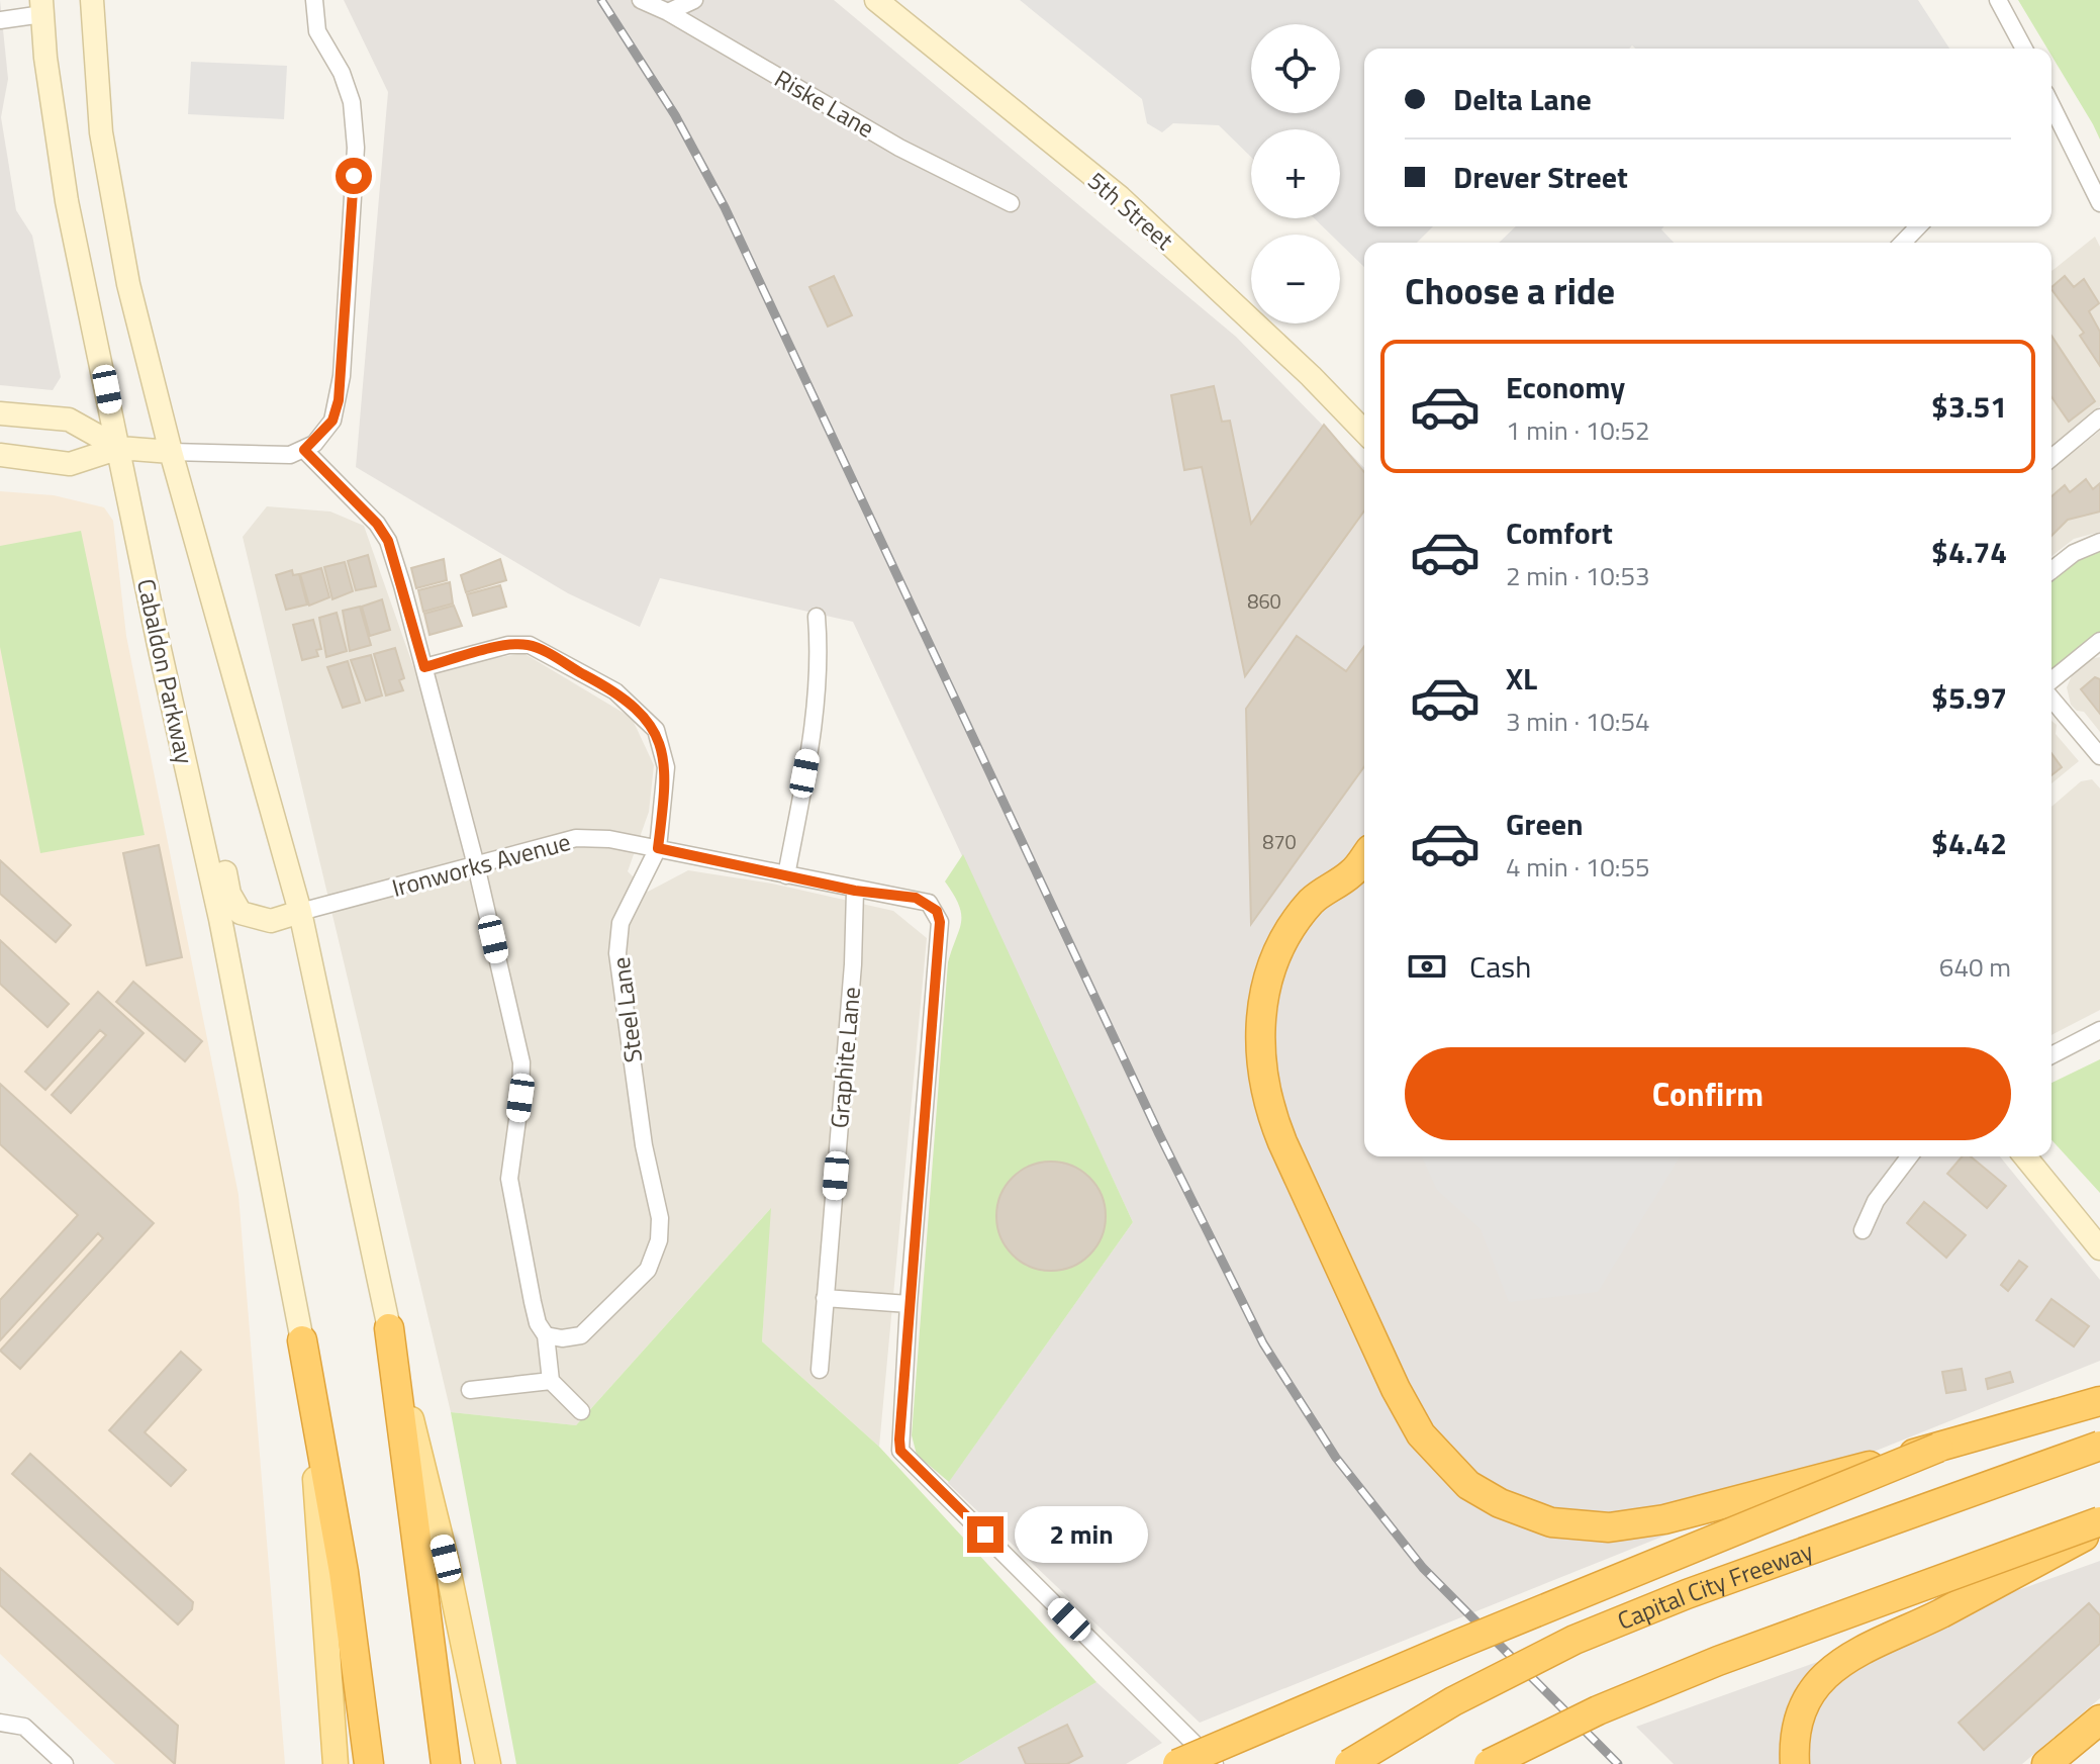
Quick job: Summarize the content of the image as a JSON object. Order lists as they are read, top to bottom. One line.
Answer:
{"streets":{"highway":["Capital City Freeway"],"main road":["5th Street","Cabaldon Parkway"],"street":["Riske Lane","Ironworks Avenue","Steel Lane","Graphite Lane"]},"crossings":[["Ironworks Avenue","Steel Lane"],["Ironworks Avenue","Graphite Lane"]],"house_numbers":["860","870"],"page":{"map_buttons":["+","−"],"banner":["Delta Lane","Drever Street"],"heading":"Choose a ride","list":[{"name":"Economy","note":"1 min · 10:52","value":"$3.51"},{"name":"Comfort","note":"2 min · 10:53","value":"$4.74"},{"name":"XL","note":"3 min · 10:54","value":"$5.97"},{"name":"Green","note":"4 min · 10:55","value":"$4.42"}],"pay":["Cash","640 m"],"buttons":"Confirm","bubble":"2 min"}}
